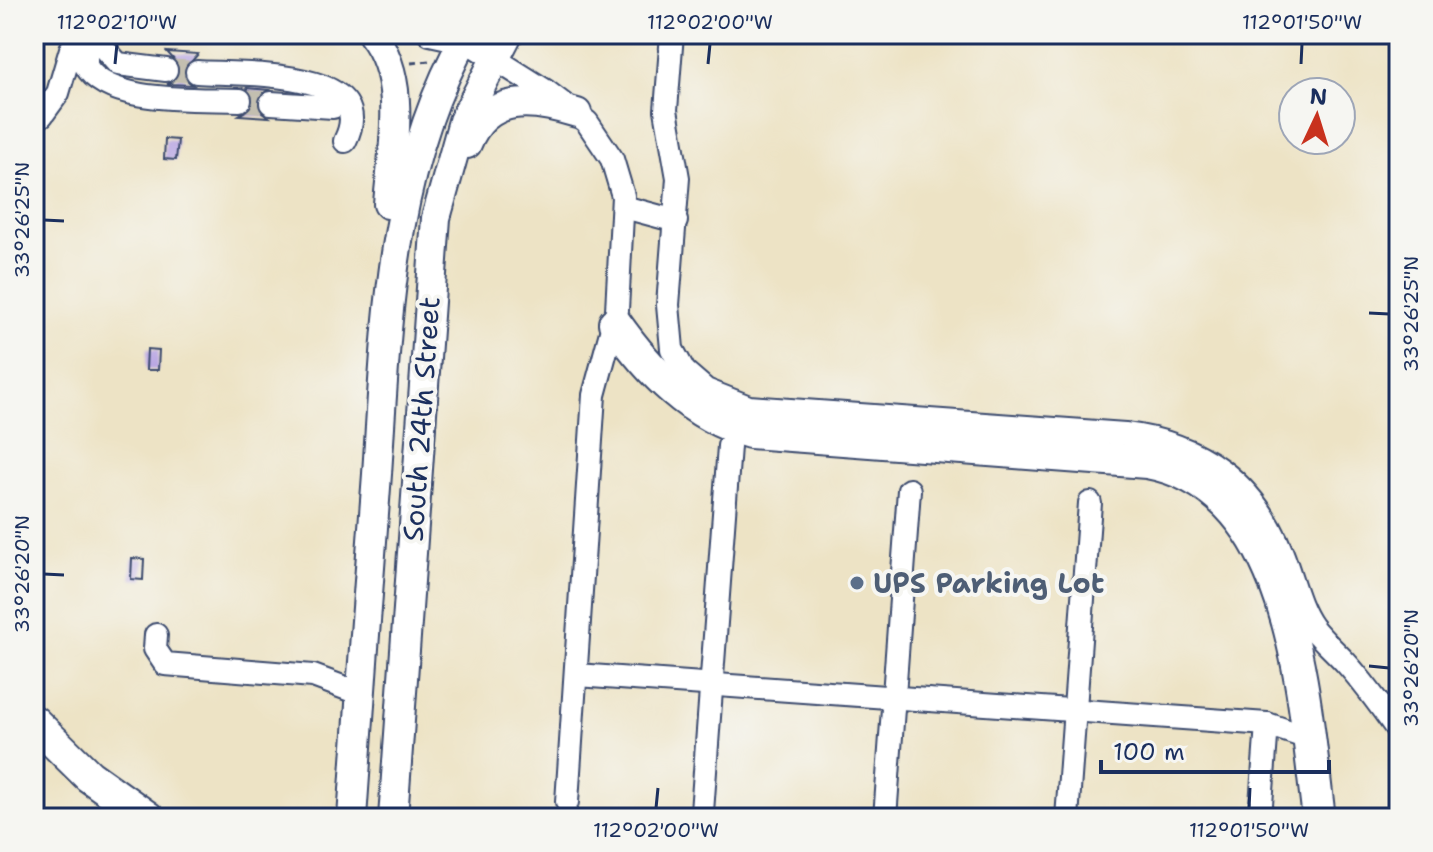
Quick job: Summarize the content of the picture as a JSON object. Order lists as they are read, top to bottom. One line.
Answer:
{"streets":{"main road":["South 24th Street"]},"places":["UPS Parking Lot"],"scale_bar":"100 m","north":"top","coordinates":["112°02'10\"W","112°02'00\"W","112°01'50\"W","33°26'25\"N","33°26'20\"N"]}
